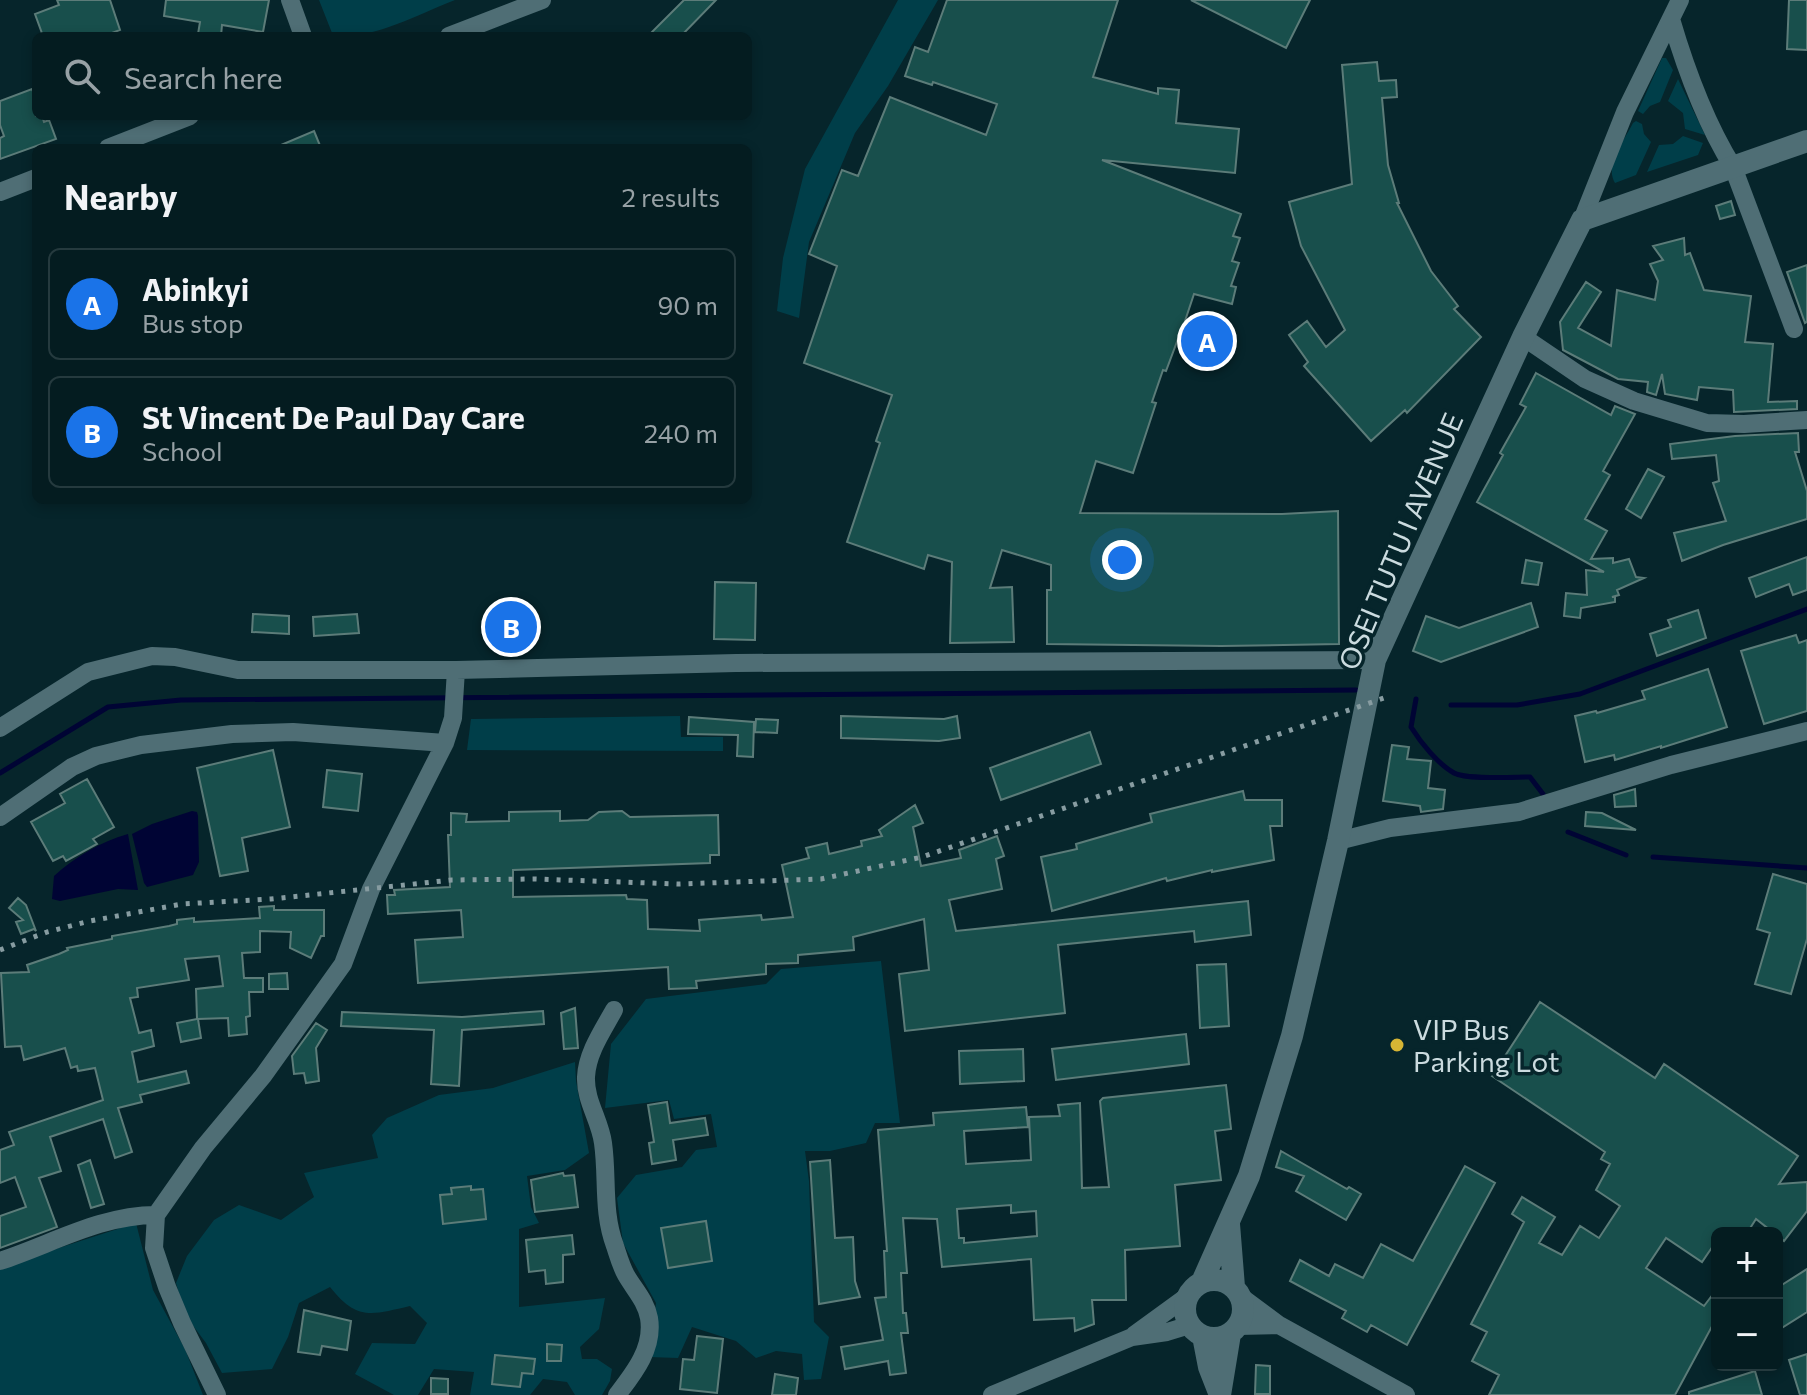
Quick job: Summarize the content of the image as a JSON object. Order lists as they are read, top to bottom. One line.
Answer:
{"streets":{"street":["OSEI TUTU I AVENUE"]},"places":["VIP Bus Parking Lot"],"page":{"search":"Search here","heading":["Nearby","2 results"],"list":[{"mark":"A","name":"Abinkyi","note":"Bus stop","value":"90 m"},{"mark":"B","name":"St Vincent De Paul Day Care","note":"School","value":"240 m"}],"pins":["A","B"],"map_buttons":["+","−"]}}
